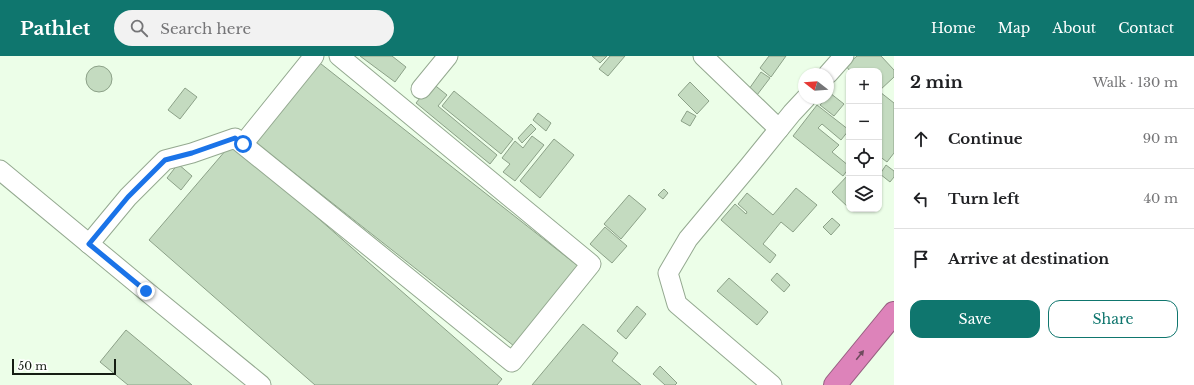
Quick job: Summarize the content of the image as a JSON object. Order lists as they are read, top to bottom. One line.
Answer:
{"scale_bar":"50 m","north":"left","page":{"header":"Pathlet","search":"Search here","nav":["Home","Map","About","Contact"],"heading":["2 min","Walk · 130 m"],"map_buttons":["+","−"],"list":[["Continue","90 m"],["Turn left","40 m"],"Arrive at destination"],"buttons":["Save","Share"],"scale":"50 m"}}
